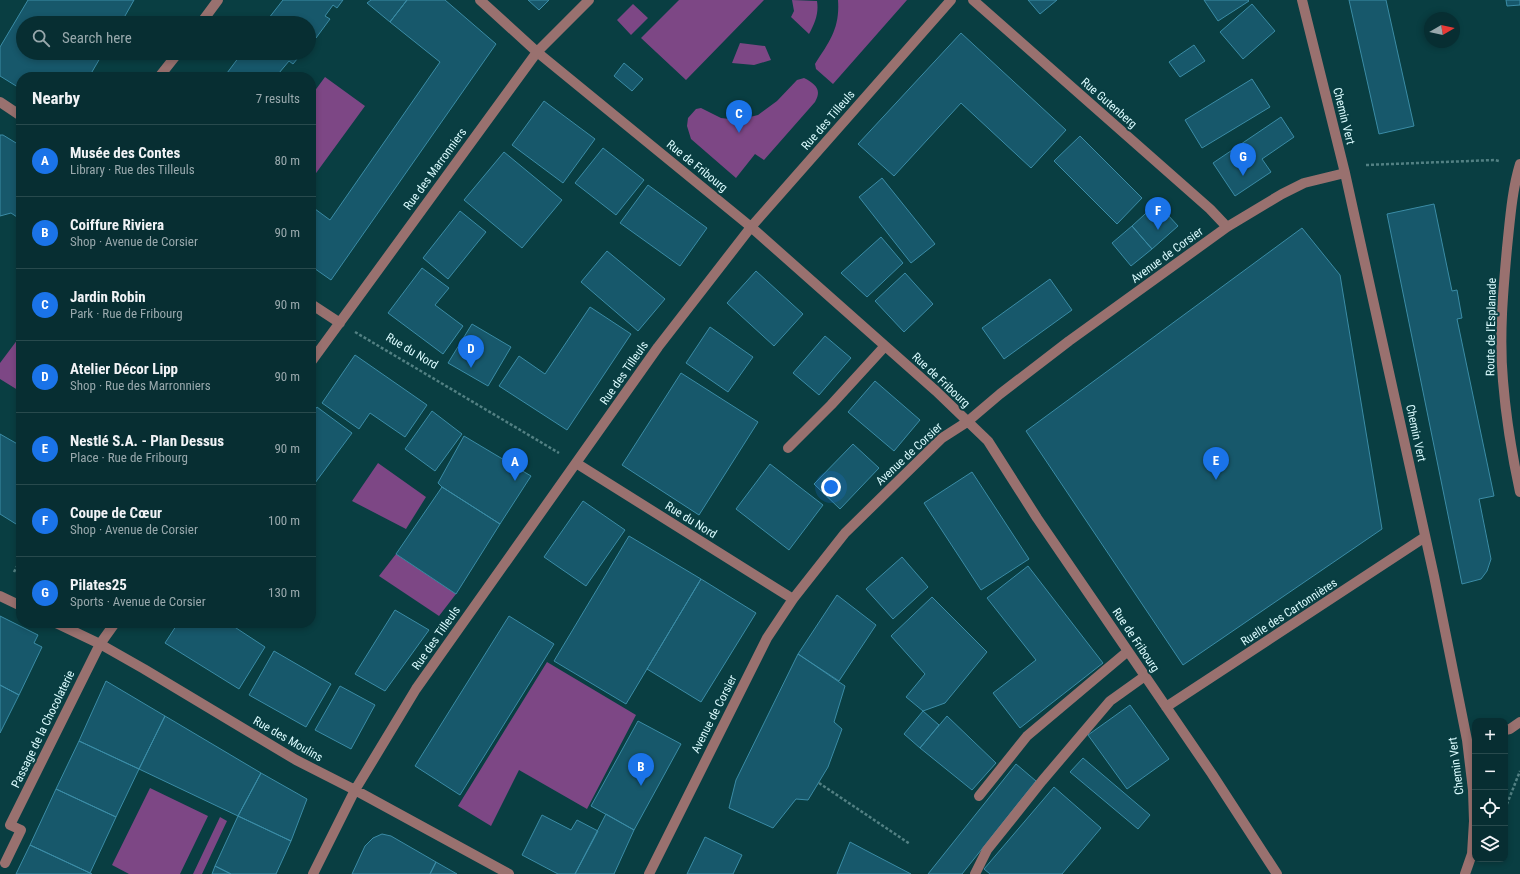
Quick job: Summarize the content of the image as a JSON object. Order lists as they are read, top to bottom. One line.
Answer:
{"streets":{"street":["Rue Gutenberg","Chemin Vert","Rue des Tilleuls","Rue de Fribourg","Rue des Marronniers","Avenue de Corsier","Route de l'Esplanade","Rue du Nord","Ruelle des Cartonnières","Passage de la Chocolaterie","Rue des Moulins"]},"crossings":[["Rue Gutenberg","Avenue de Corsier"],["Chemin Vert","Avenue de Corsier"],["Chemin Vert","Ruelle des Cartonnières"],["Rue des Tilleuls","Rue de Fribourg"],["Rue des Tilleuls","Rue du Nord"],["Rue des Tilleuls","Rue des Moulins"],["Rue de Fribourg","Rue des Marronniers"],["Rue de Fribourg","Avenue de Corsier"],["Rue de Fribourg","Ruelle des Cartonnières"],["Avenue de Corsier","Rue du Nord"],["Passage de la Chocolaterie","Rue des Moulins"]],"north":"right","page":{"search":"Search here","heading":["Nearby","7 results"],"pins":["C","G","F","D","E","A","B"],"list":[{"mark":"A","name":"Musée des Contes","note":"Library · Rue des Tilleuls","value":"80 m"},{"mark":"B","name":"Coiffure Riviera","note":"Shop · Avenue de Corsier","value":"90 m"},{"mark":"C","name":"Jardin Robin","note":"Park · Rue de Fribourg","value":"90 m"},{"mark":"D","name":"Atelier Décor Lipp","note":"Shop · Rue des Marronniers","value":"90 m"},{"mark":"E","name":"Nestlé S.A. - Plan Dessus","note":"Place · Rue de Fribourg","value":"90 m"},{"mark":"F","name":"Coupe de Cœur","note":"Shop · Avenue de Corsier","value":"100 m"},{"mark":"G","name":"Pilates25","note":"Sports · Avenue de Corsier","value":"130 m"}],"map_buttons":["+","−"]}}
